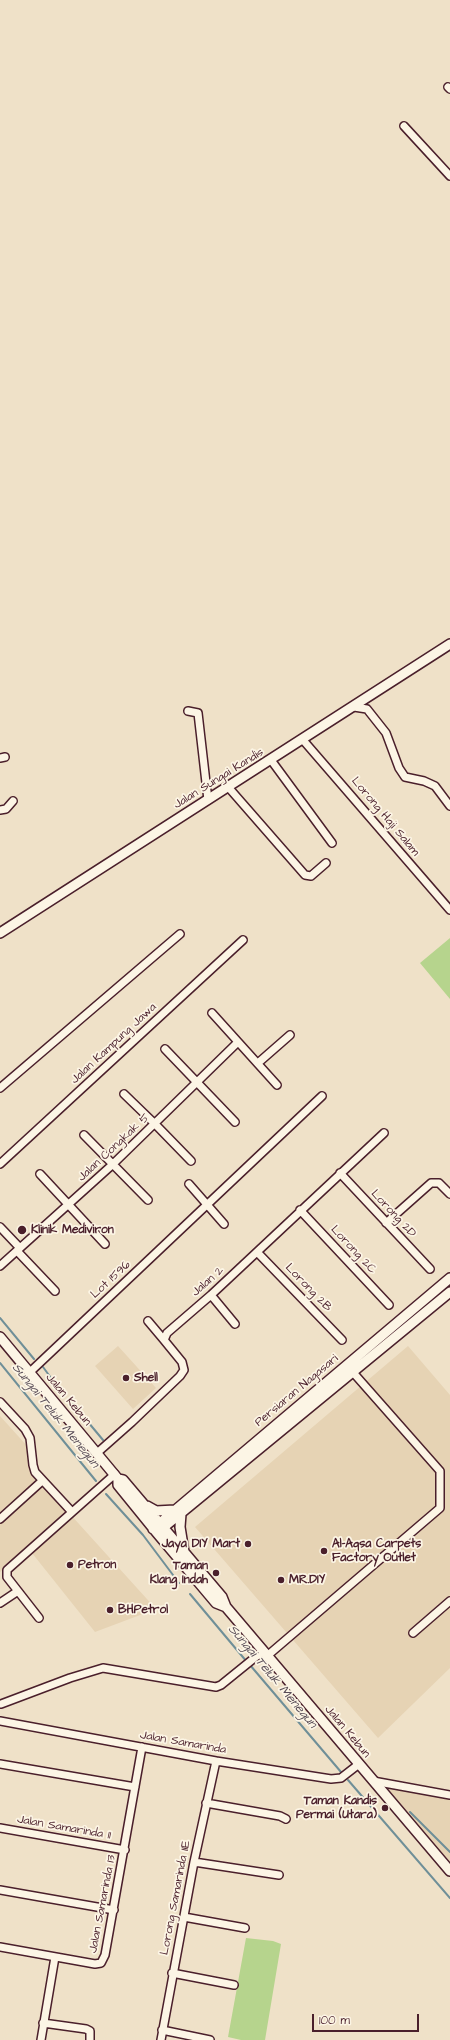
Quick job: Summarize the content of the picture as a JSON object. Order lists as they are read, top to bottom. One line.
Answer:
{"streets":{"street":["Jalan Sungai Kandis","Lorong Haji Salam","Jalan Kampung Jawa","Jalan Congkak 5","Lorong 2D","Lorong 2C","Lot 1596","Jalan 2","Lorong 2B","Persiaran Nagasari","Jalan Kebun","Jalan Samarinda","Jalan Samarinda 11","Lorong Samarinda 11E","Jalan Samarinda 13"]},"crossings":[["Jalan Sungai Kandis","Lorong Haji Salam"],["Lorong 2D","Jalan 2"],["Lorong 2C","Jalan 2"],["Lot 1596","Jalan Kebun"],["Jalan 2","Lorong 2B"],["Persiaran Nagasari","Jalan Kebun"],["Jalan Kebun","Jalan Samarinda"],["Jalan Samarinda","Lorong Samarinda 11E"],["Jalan Samarinda","Jalan Samarinda 13"],["Jalan Samarinda 11","Jalan Samarinda 13"]],"water":["Sungai Teluk Menegun"],"places":["Klinik Mediviron","Shell","Jaya DIY Mart","Al-Aqsa Carpets Factory Outlet","Petron","Taman Klang Indah","MR.DIY","BHPetrol","Taman Kandis Permai (Utara)"],"scale_bar":"100 m"}
